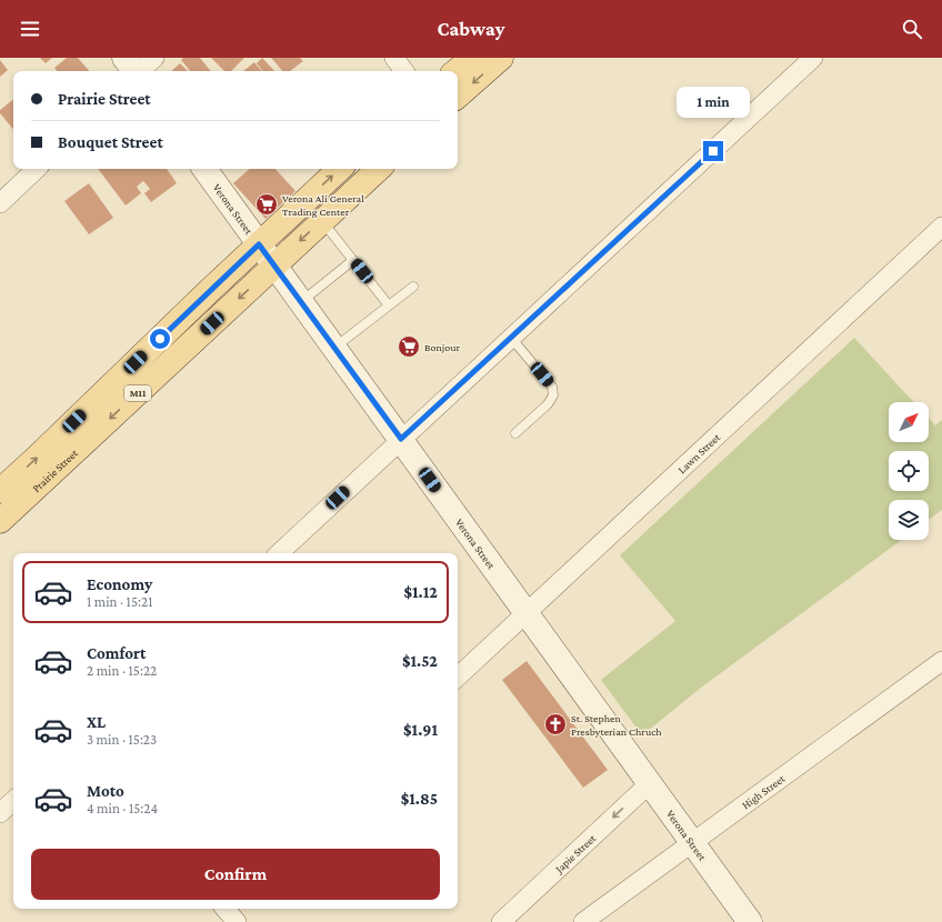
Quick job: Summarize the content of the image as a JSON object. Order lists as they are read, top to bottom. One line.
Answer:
{"streets":{"main road":["Verona Street","M11","Prairie Street"],"street":["Lawn Street","High Street","Japie Street"]},"crossings":[["Verona Street","Lawn Street"],["Verona Street","Prairie Street"],["Verona Street","High Street"],["Verona Street","Japie Street"]],"one_way":["Japie Street"],"places":{"supermarket":["Verona Ali General Trading Center","Bonjour"],"church":["St. Stephen Presbyterian Chruch"]},"north":"top right","page":{"header":"Cabway","banner":["Prairie Street","Bouquet Street"],"bubble":"1 min","list":[{"name":"Economy","note":"1 min · 15:21","value":"$1.12"},{"name":"Comfort","note":"2 min · 15:22","value":"$1.52"},{"name":"XL","note":"3 min · 15:23","value":"$1.91"},{"name":"Moto","note":"4 min · 15:24","value":"$1.85"}],"buttons":"Confirm"}}
